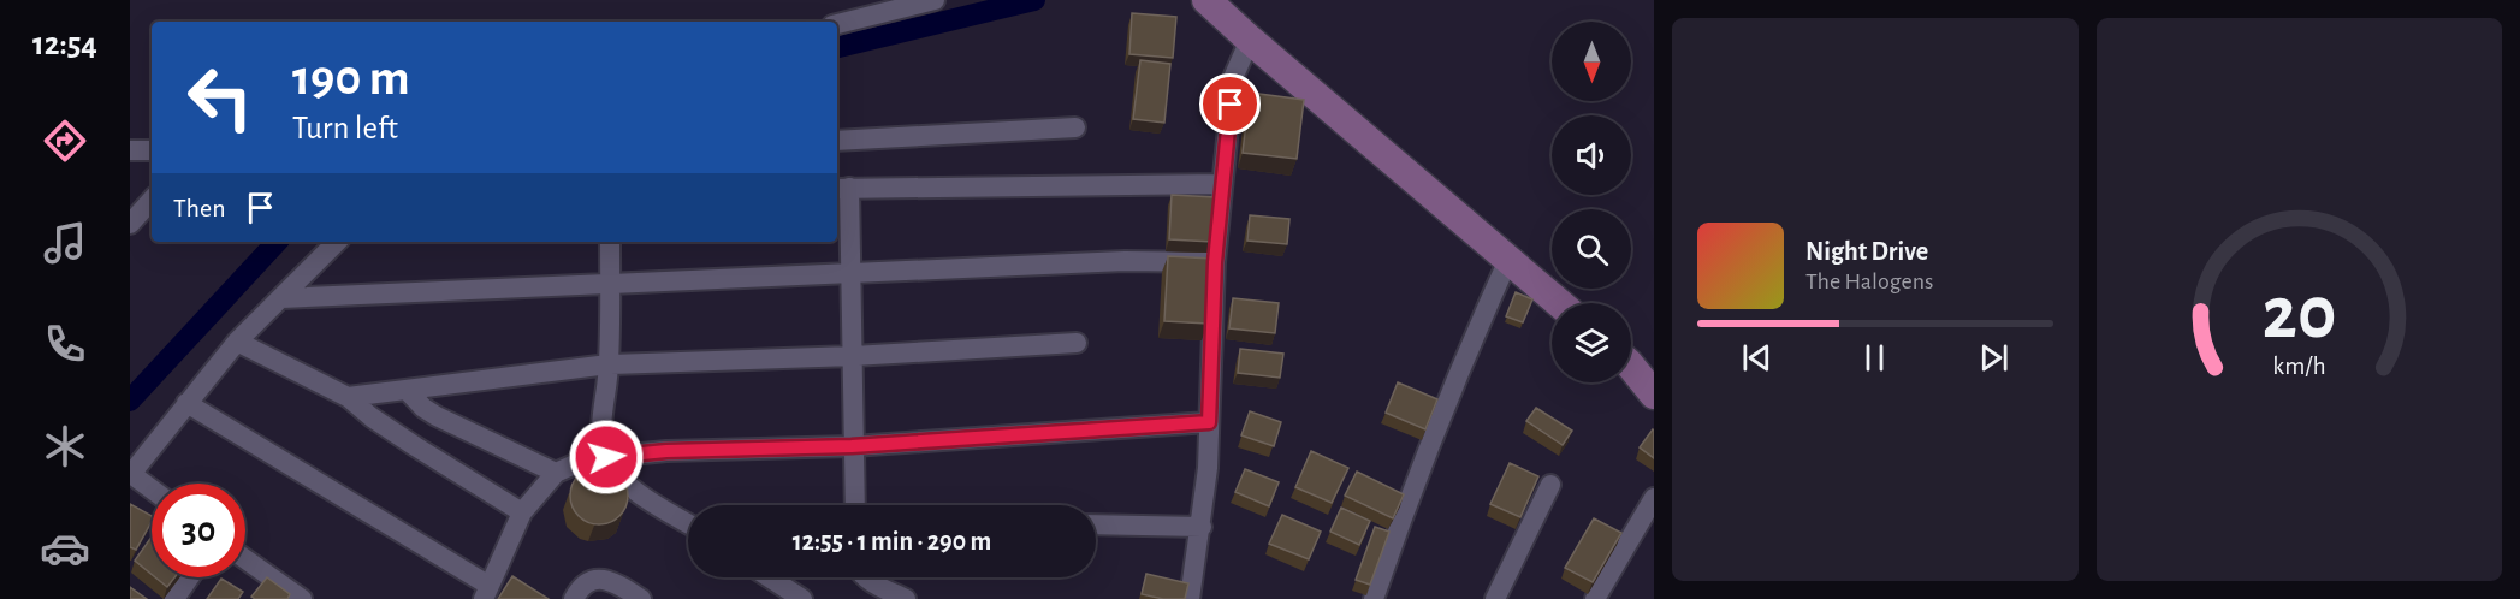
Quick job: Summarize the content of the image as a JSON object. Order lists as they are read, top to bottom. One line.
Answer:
{"north":"bottom","page":{"tabs":"12:54","turn":["190 m","Turn left"],"then":"Then","song":["Night Drive","The Halogens"],"limit":"30","trip":"12:55 · 1 min · 290 m","gauge":["20","km/h"]}}
